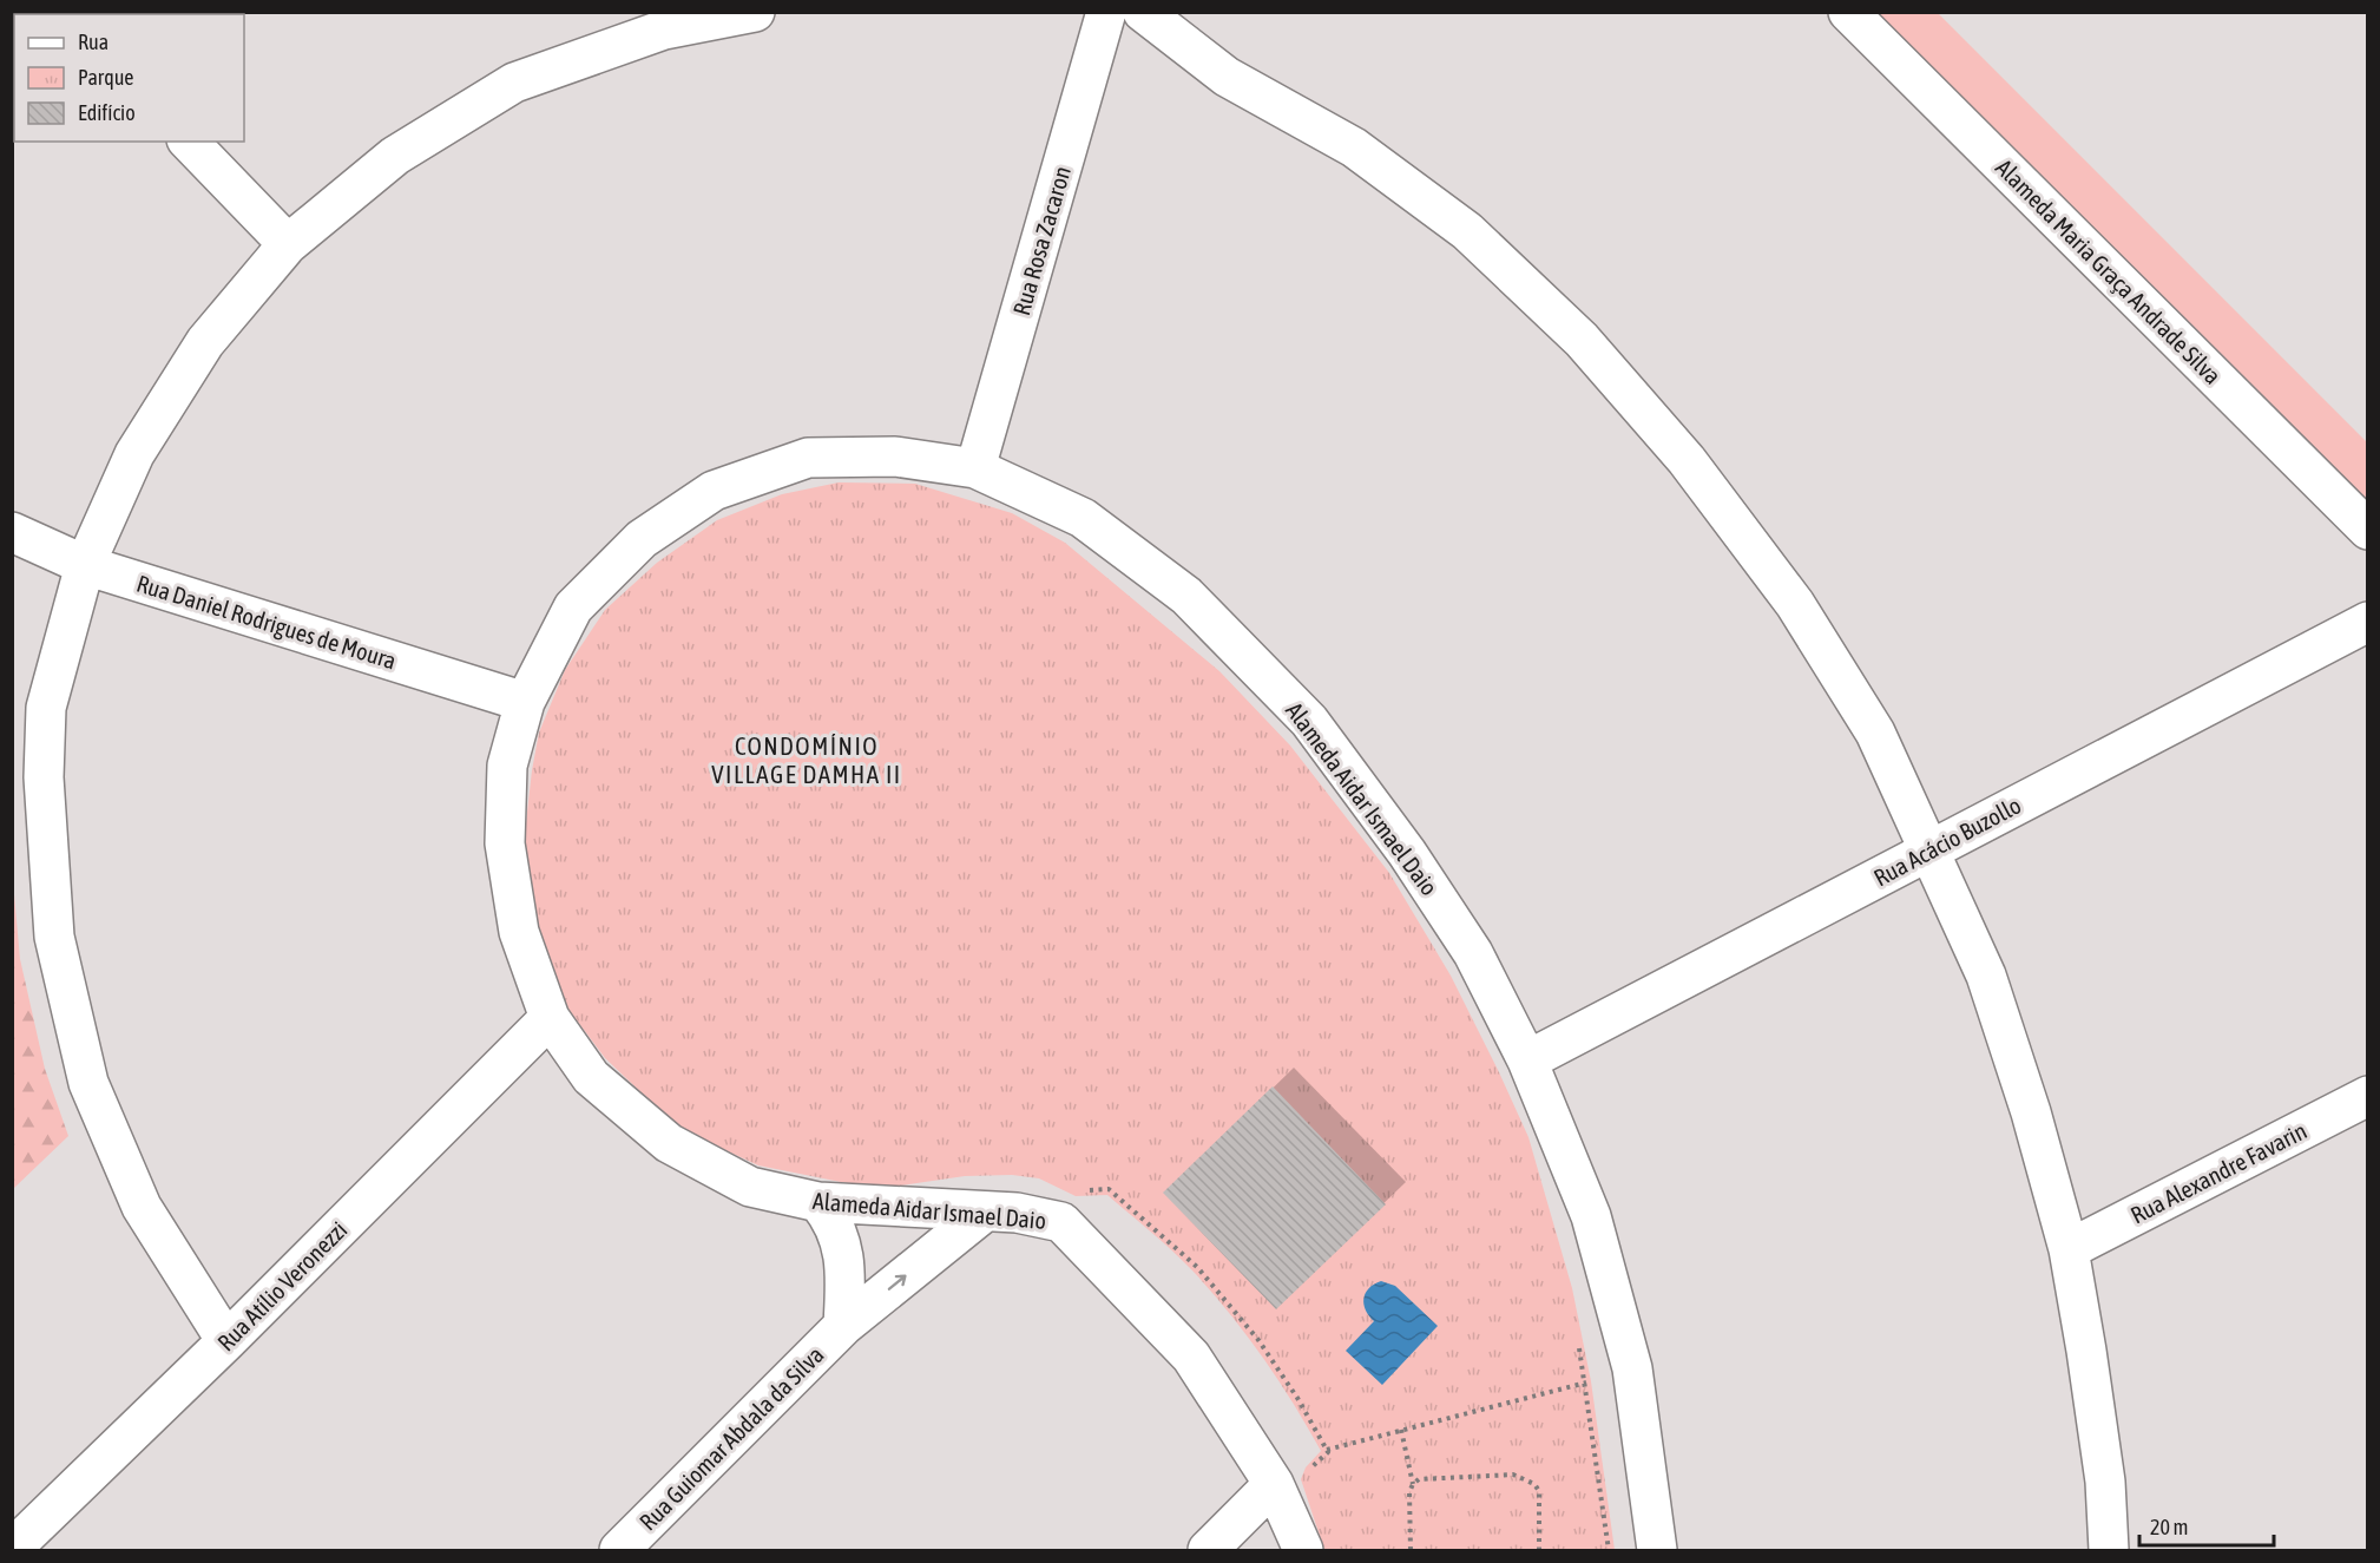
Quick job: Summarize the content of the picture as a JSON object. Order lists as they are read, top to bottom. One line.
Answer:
{"streets":{"street":["Rua Rosa Zacaron","Alameda Maria Graça Andrade Silva","Rua Daniel Rodrigues de Moura","Alameda Aidar Ismael Daio","Rua Acácio Buzollo","Rua Alexandre Favarin","Rua Atílio Veronezzi","Rua Guiomar Abdala da Silva"]},"crossings":[["Rua Rosa Zacaron","Alameda Aidar Ismael Daio"],["Rua Daniel Rodrigues de Moura","Alameda Aidar Ismael Daio"],["Alameda Aidar Ismael Daio","Rua Acácio Buzollo"],["Alameda Aidar Ismael Daio","Rua Atílio Veronezzi"],["Alameda Aidar Ismael Daio","Rua Guiomar Abdala da Silva"]],"one_way":["Rua Guiomar Abdala da Silva"],"districts":["CONDOMÍNIO VILLAGE DAMHA II"],"legend":["Rua","Parque","Edifício"],"scale_bar":"20 m"}
